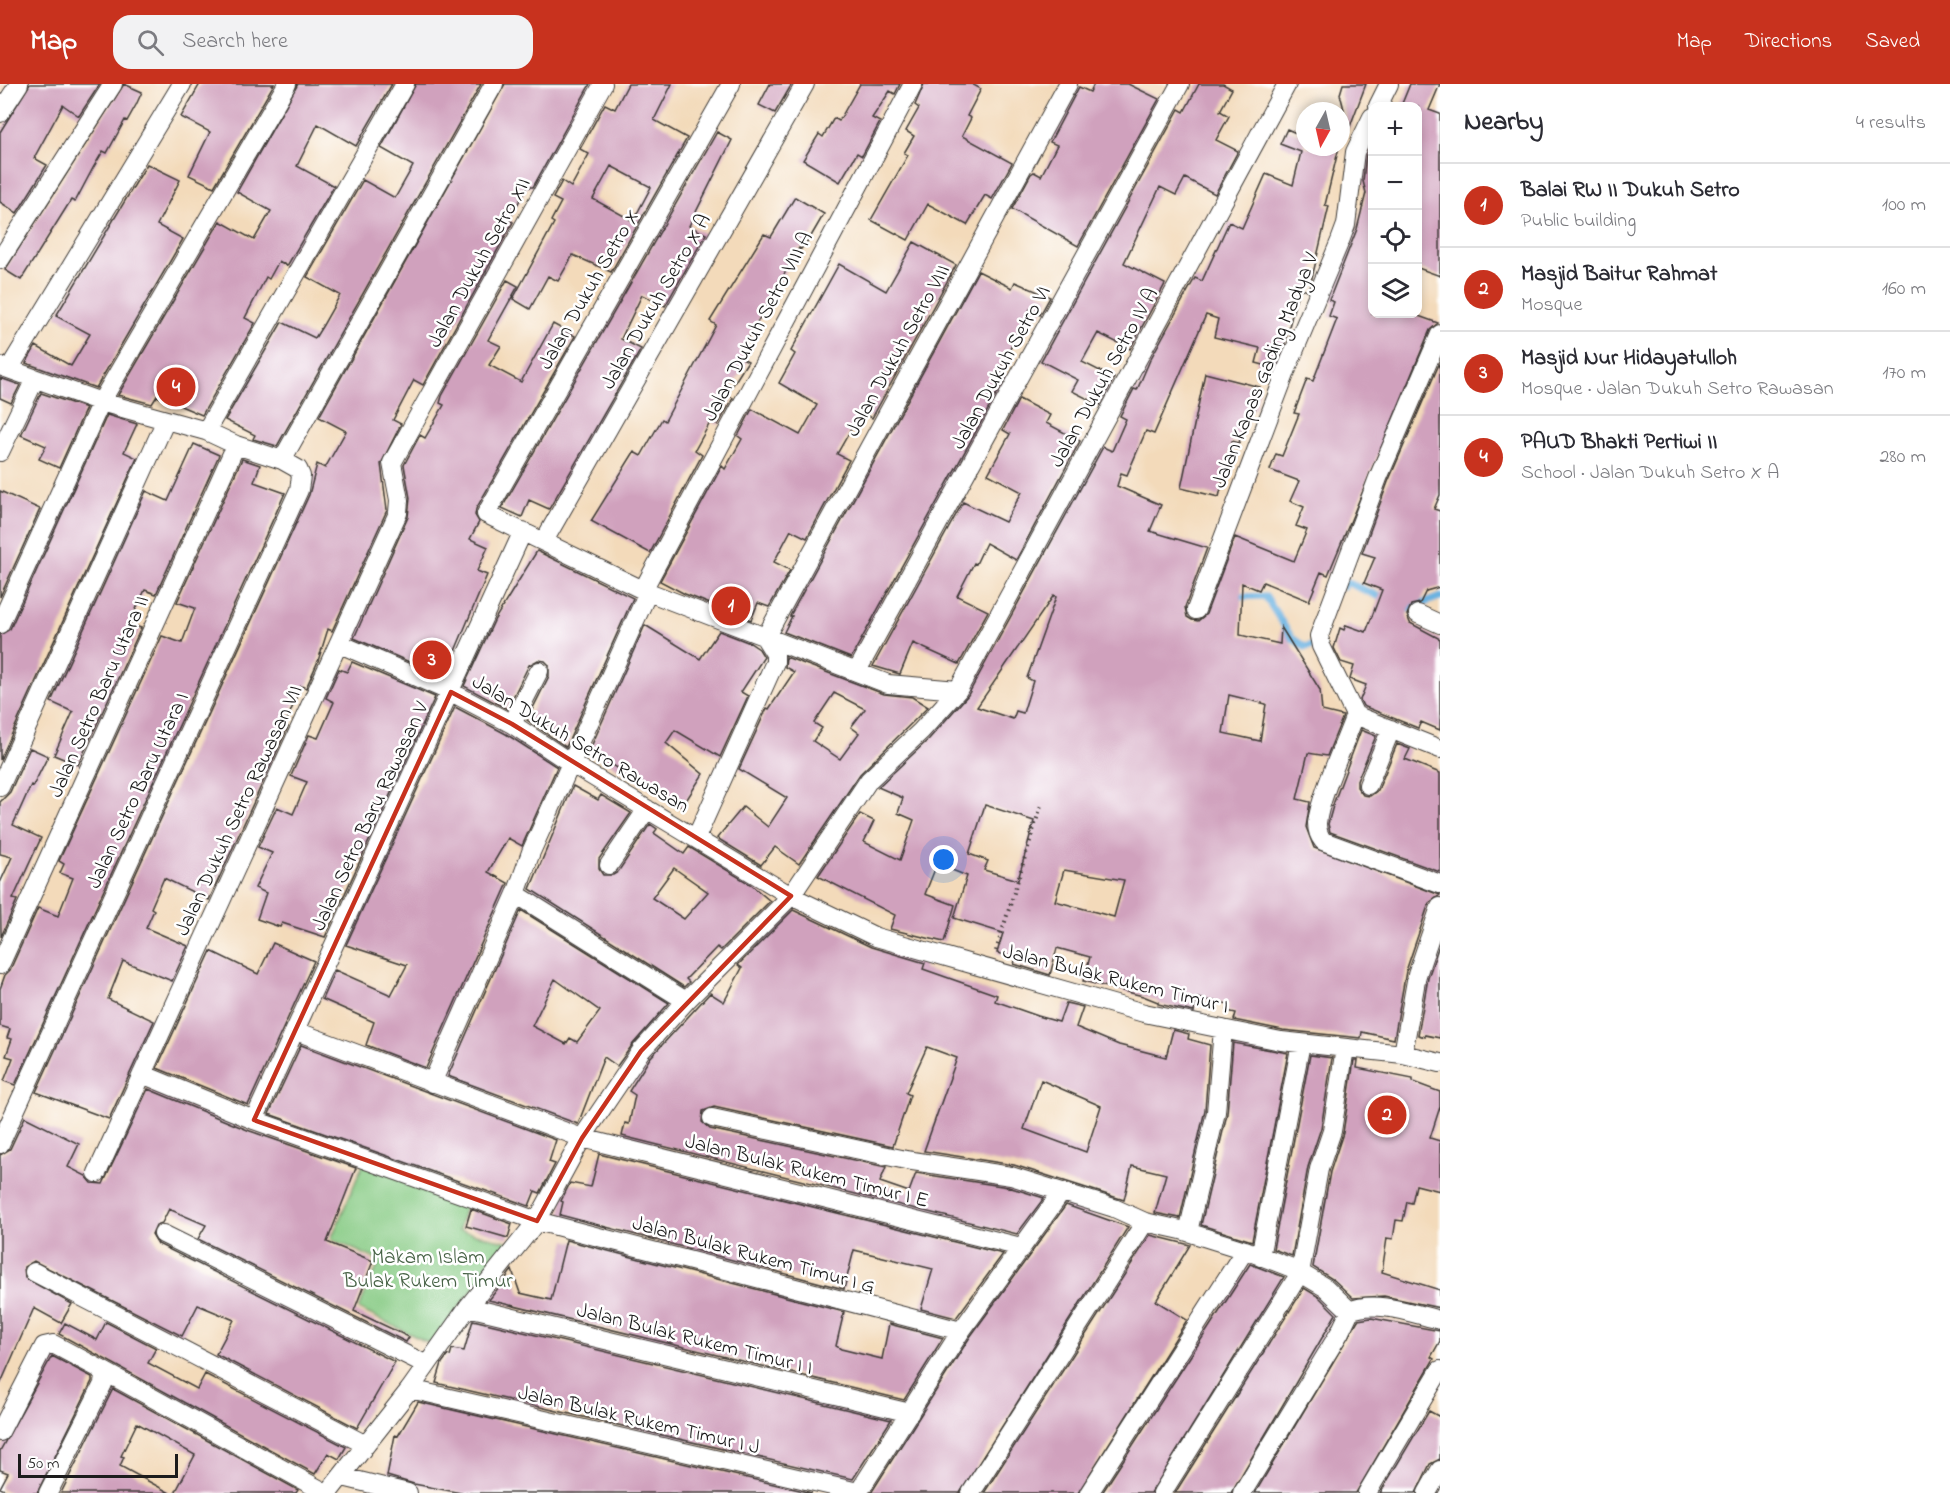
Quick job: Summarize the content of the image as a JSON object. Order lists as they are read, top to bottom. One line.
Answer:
{"streets":{"street":["Jalan Dukuh Setro XII","Jalan Dukuh Setro X","Jalan Dukuh Setro X A","Jalan Dukuh Setro VIII A","Jalan Dukuh Setro VIII","Jalan Dukuh Setro VI","Jalan Kapas Gading Madya V","Jalan Dukuh Setro IV A","Jalan Setro Baru Utara II","Jalan Dukuh Setro Rawasan","Jalan Setro Baru Utara I","Jalan Dukuh Setro Rawasan VII","Jalan Setro Baru Rawasan V","Jalan Bulak Rukem Timur I","Jalan Bulak Rukem Timur I E","Jalan Bulak Rukem Timur I G","Jalan Bulak Rukem Timur I I","Jalan Bulak Rukem Timur I J"]},"crossings":[["Jalan Dukuh Setro XII","Jalan Dukuh Setro Rawasan VII"],["Jalan Dukuh Setro X","Jalan Setro Baru Rawasan V"],["Jalan Dukuh Setro VIII A","Jalan Dukuh Setro Rawasan"],["Jalan Dukuh Setro VIII A","Jalan Bulak Rukem Timur I E"],["Jalan Dukuh Setro IV A","Jalan Dukuh Setro Rawasan"],["Jalan Dukuh Setro IV A","Jalan Bulak Rukem Timur I"],["Jalan Dukuh Setro IV A","Jalan Bulak Rukem Timur I E"],["Jalan Dukuh Setro IV A","Jalan Bulak Rukem Timur I G"],["Jalan Dukuh Setro IV A","Jalan Bulak Rukem Timur I I"],["Jalan Dukuh Setro IV A","Jalan Bulak Rukem Timur I J"],["Jalan Dukuh Setro Rawasan","Jalan Dukuh Setro Rawasan VII"],["Jalan Dukuh Setro Rawasan","Jalan Setro Baru Rawasan V"],["Jalan Dukuh Setro Rawasan","Jalan Bulak Rukem Timur I"],["Jalan Dukuh Setro Rawasan VII","Jalan Bulak Rukem Timur I G"],["Jalan Setro Baru Rawasan V","Jalan Bulak Rukem Timur I E"],["Jalan Setro Baru Rawasan V","Jalan Bulak Rukem Timur I G"]],"parks":["Makam Islam Bulak Rukem Timur"],"scale_bar":"50 m","north":"bottom","page":{"header":"Map","search":"Search here","nav":["Map","Directions","Saved"],"heading":["Nearby","4 results"],"map_buttons":["+","−"],"list":[{"mark":"1","name":"Balai RW II Dukuh Setro","note":"Public building","value":"100 m"},{"mark":"2","name":"Masjid Baitur Rahmat","note":"Mosque","value":"160 m"},{"mark":"3","name":"Masjid Nur Hidayatulloh","note":"Mosque · Jalan Dukuh Setro Rawasan","value":"170 m"},{"mark":"4","name":"PAUD Bhakti Pertiwi II","note":"School · Jalan Dukuh Setro X A","value":"280 m"}],"pins":["4","1","3","2"],"scale":"50 m"}}
